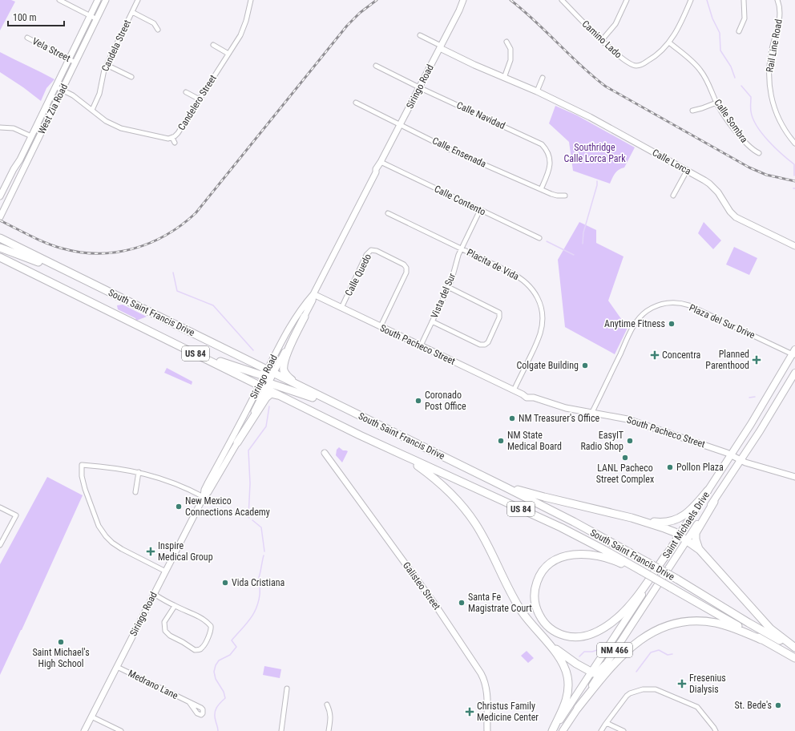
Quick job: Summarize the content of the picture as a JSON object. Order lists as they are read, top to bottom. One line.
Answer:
{"streets":{"highway":["South Saint Francis Drive","US 84"],"main road":["Saint Michaels Drive","NM 466"],"street":["Camino Lado","Candela Street","Rail Line Road","Vela Street","Siringo Road","Candelero Street","West Zia Road","Calle Navidad","Calle Sombra","Calle Ensenada","Calle Lorca","Calle Contento","Placita de Vida","Calle Quedo","Vista del Sur","Plaza del Sur Drive","South Pacheco Street","Galisteo Street","Medrano Lane"]},"crossings":[["Camino Lado","Calle Sombra"],["Candela Street","Candelero Street"],["Vela Street","West Zia Road"],["Siringo Road","Calle Navidad"],["Siringo Road","Calle Ensenada"],["Siringo Road","Calle Lorca"],["Siringo Road","Calle Contento"],["Siringo Road","South Saint Francis Drive"],["Siringo Road","South Pacheco Street"],["Siringo Road","Medrano Lane"],["Candelero Street","West Zia Road"],["Calle Navidad","Calle Ensenada"],["Calle Contento","Vista del Sur"],["Placita de Vida","Vista del Sur"],["Placita de Vida","South Pacheco Street"],["Calle Quedo","South Pacheco Street"],["Vista del Sur","South Pacheco Street"],["Plaza del Sur Drive","South Pacheco Street"],["Plaza del Sur Drive","Saint Michaels Drive"],["South Pacheco Street","Saint Michaels Drive"]],"parks":["Southridge Calle Lorca Park"],"places":{"other":["Anytime Fitness","Colgate Building","Coronado Post Office","NM Treasurer's Office","NM State Medical Board","EasyIT Radio Shop","LANL Pacheco Street Complex","Pollon Plaza","New Mexico Connections Academy","Vida Cristiana","Santa Fe Magistrate Court","Saint Michael's High School","St. Bede's"],"health":["Concentra","Planned Parenthood","Inspire Medical Group","Fresenius Dialysis","Christus Family Medicine Center"]},"scale_bar":"100 m"}
